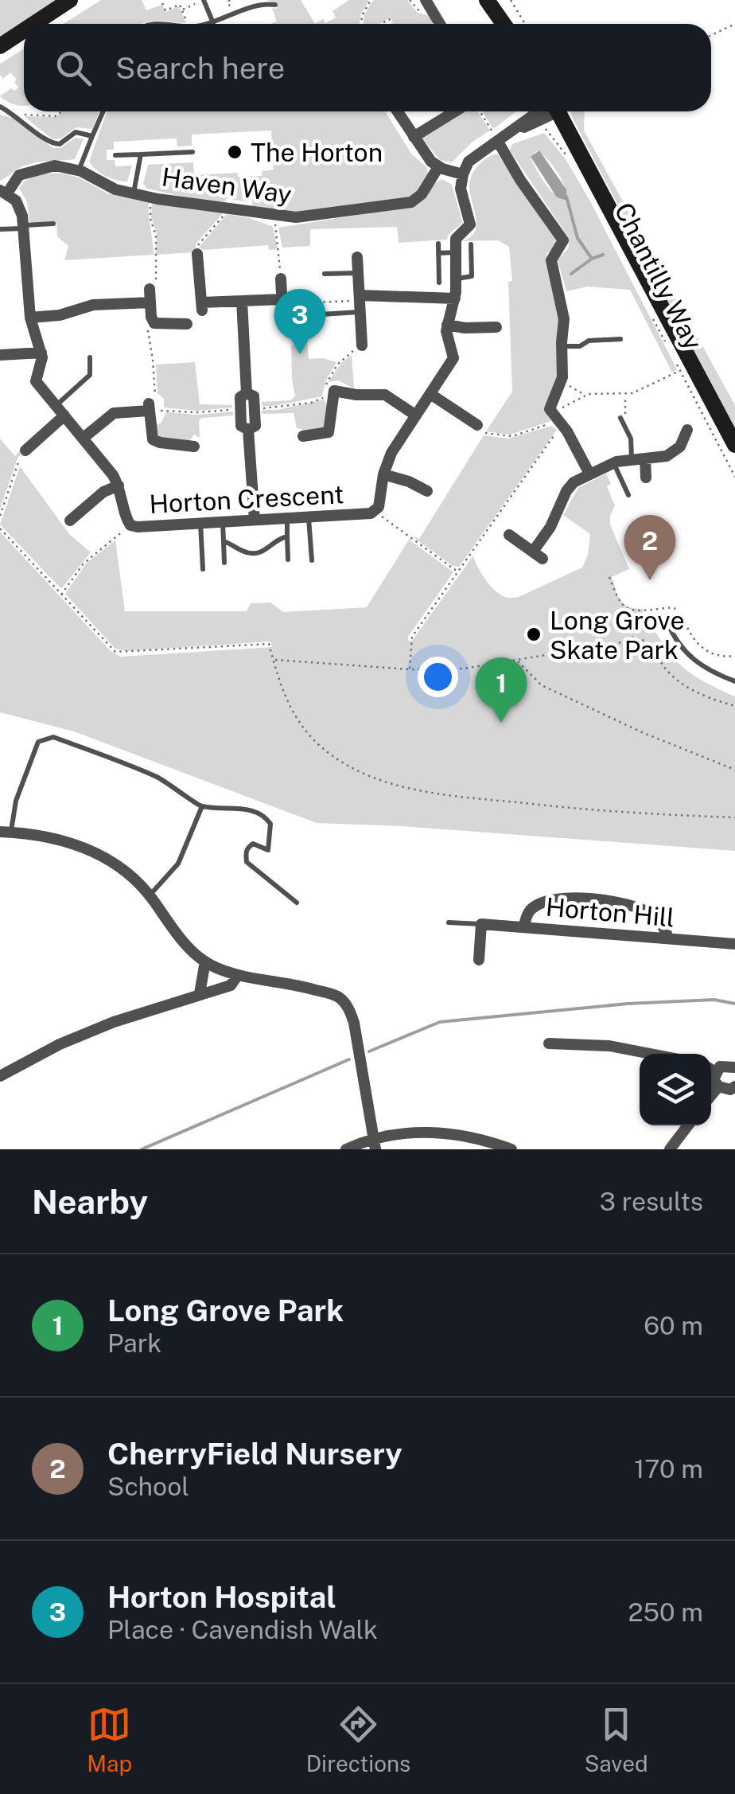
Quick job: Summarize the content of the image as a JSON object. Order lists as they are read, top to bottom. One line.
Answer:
{"streets":{"street":["Haven Way","Chantilly Way","Horton Crescent","Horton Hill"]},"crossings":[["Haven Way","Horton Crescent"]],"places":["The Horton","Long Grove Skate Park"],"page":{"search":"Search here","pins":["3","2","1"],"heading":["Nearby","3 results"],"list":[{"mark":"1","name":"Long Grove Park","note":"Park","value":"60 m"},{"mark":"2","name":"CherryField Nursery","note":"School","value":"170 m"},{"mark":"3","name":"Horton Hospital","note":"Place · Cavendish Walk","value":"250 m"}],"nav":["Map","Directions","Saved"]}}
